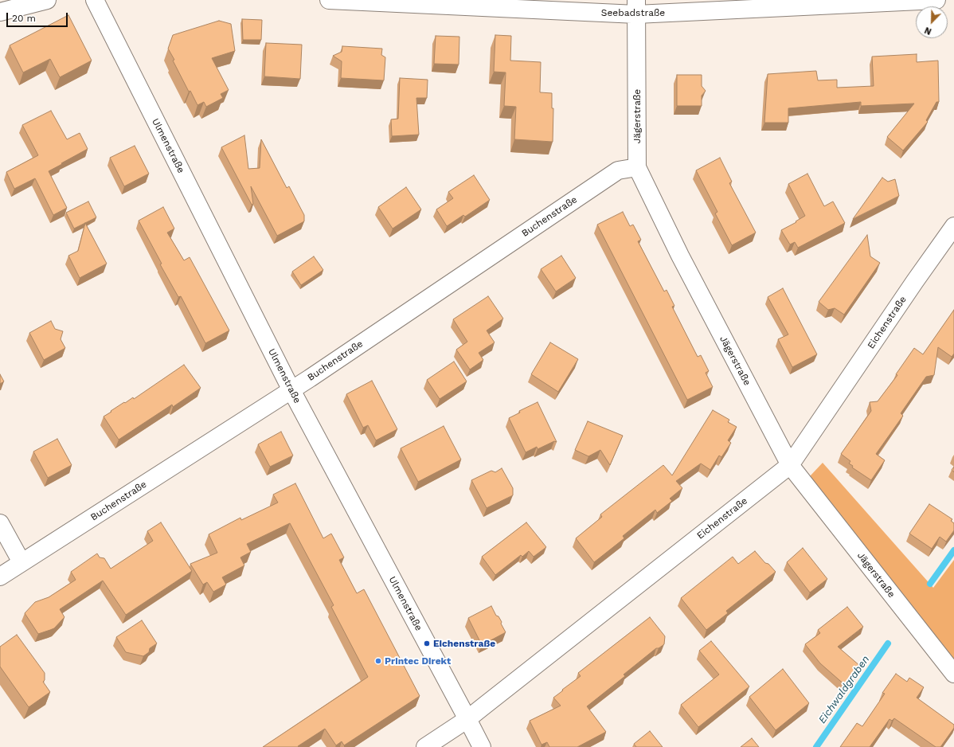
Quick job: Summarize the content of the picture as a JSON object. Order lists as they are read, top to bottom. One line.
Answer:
{"streets":{"street":["Seebadstraße","Jägerstraße","Ulmenstraße","Buchenstraße","Eichenstraße"]},"crossings":[["Seebadstraße","Jägerstraße"],["Jägerstraße","Buchenstraße"],["Jägerstraße","Eichenstraße"],["Ulmenstraße","Buchenstraße"],["Ulmenstraße","Eichenstraße"]],"water":["Eichwaldgraben"],"places":["Eichenstraße","Printec Direkt"],"scale_bar":"20 m","north":"bottom left"}
